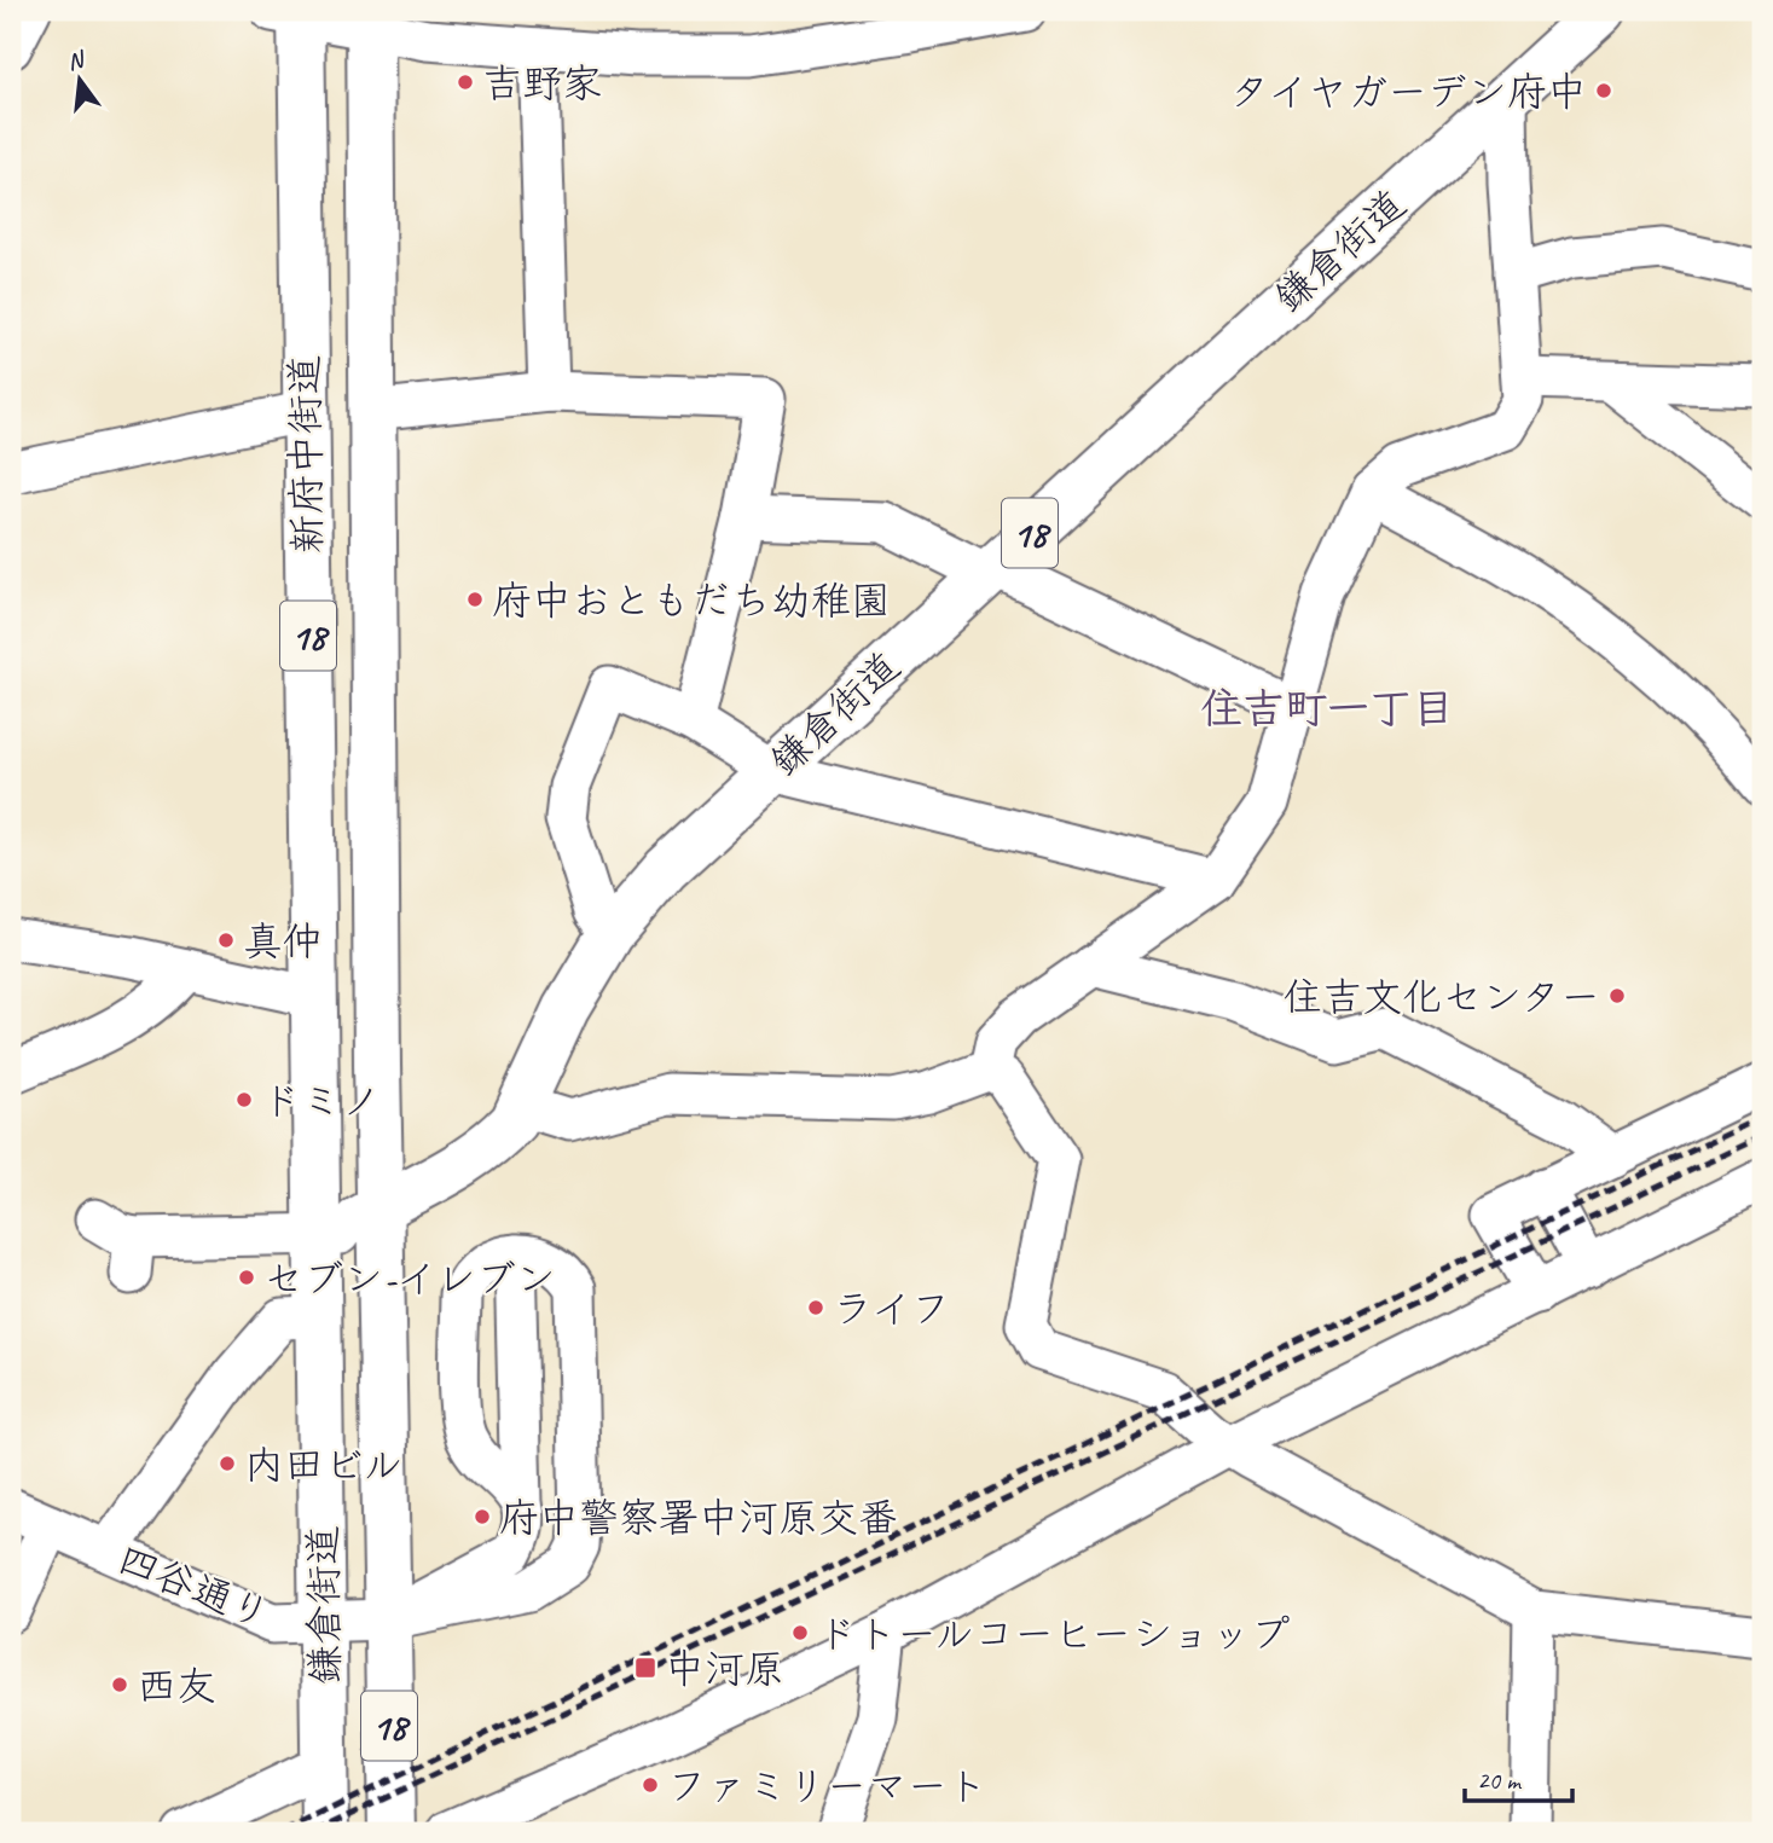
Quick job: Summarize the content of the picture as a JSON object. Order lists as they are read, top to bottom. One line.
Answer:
{"streets":{"main road":["鎌倉街道","新府中街道","18"],"street":["四谷通り"]},"crossings":[["鎌倉街道","新府中街道"],["鎌倉街道","四谷通り"]],"districts":["住吉町一丁目"],"places":{"other":["吉野家","タイヤガーデン府中","府中おともだち幼稚園","真仲","住吉文化センター","ドミノ","セブン-イレブン","ライフ","内田ビル","府中警察署中河原交番","ドトールコーヒーショップ","西友","ファミリーマート"],"transit":["中河原"]},"scale_bar":"20 m","north":"top"}
